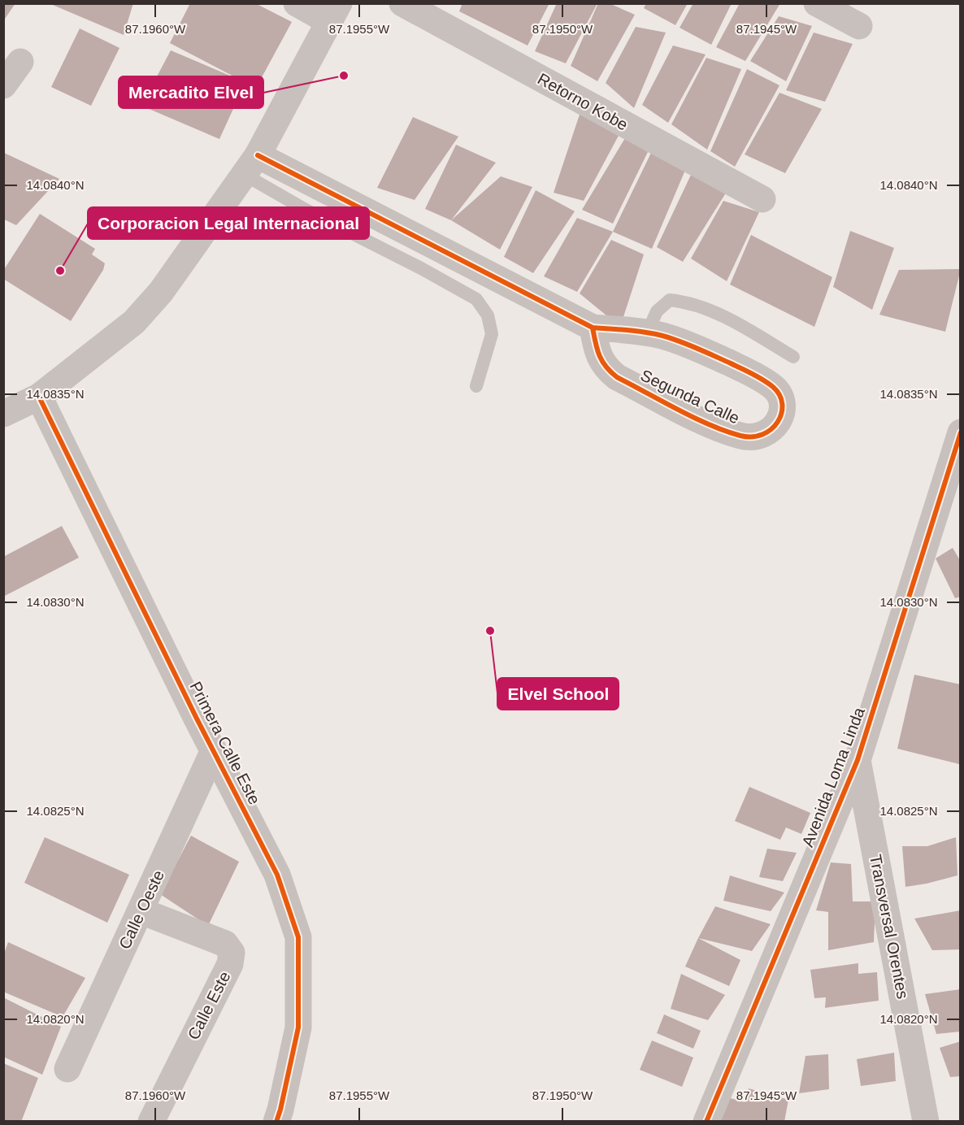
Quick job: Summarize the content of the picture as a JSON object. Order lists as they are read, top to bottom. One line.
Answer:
{"streets":{"street":["Retorno Kobe","Segunda Calle","Primera Calle Este","Avenida Loma Linda","Calle Oeste","Transversal Orentes","Calle Este"]},"crossings":[["Primera Calle Este","Calle Oeste"],["Avenida Loma Linda","Transversal Orentes"],["Calle Oeste","Calle Este"]],"places":["Mercadito Elvel","Corporacion Legal Internacional","Elvel School"],"coordinates":["87.1960°W","87.1955°W","87.1950°W","87.1945°W","14.0840°N","14.0835°N","14.0830°N","14.0825°N","14.0820°N"]}
